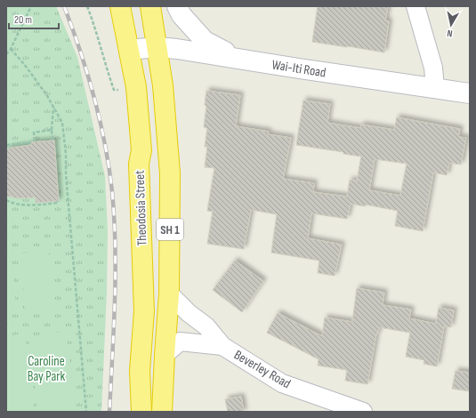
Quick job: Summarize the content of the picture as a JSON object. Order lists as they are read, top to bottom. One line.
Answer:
{"streets":{"highway":["Theodosia Street","SH 1"],"main road":["Wai-Iti Road"],"street":["Beverley Road"]},"crossings":[["Wai-Iti Road","Theodosia Street"],["Theodosia Street","Beverley Road"]],"parks":["Caroline Bay Park"],"scale_bar":"20 m","north":"bottom"}
